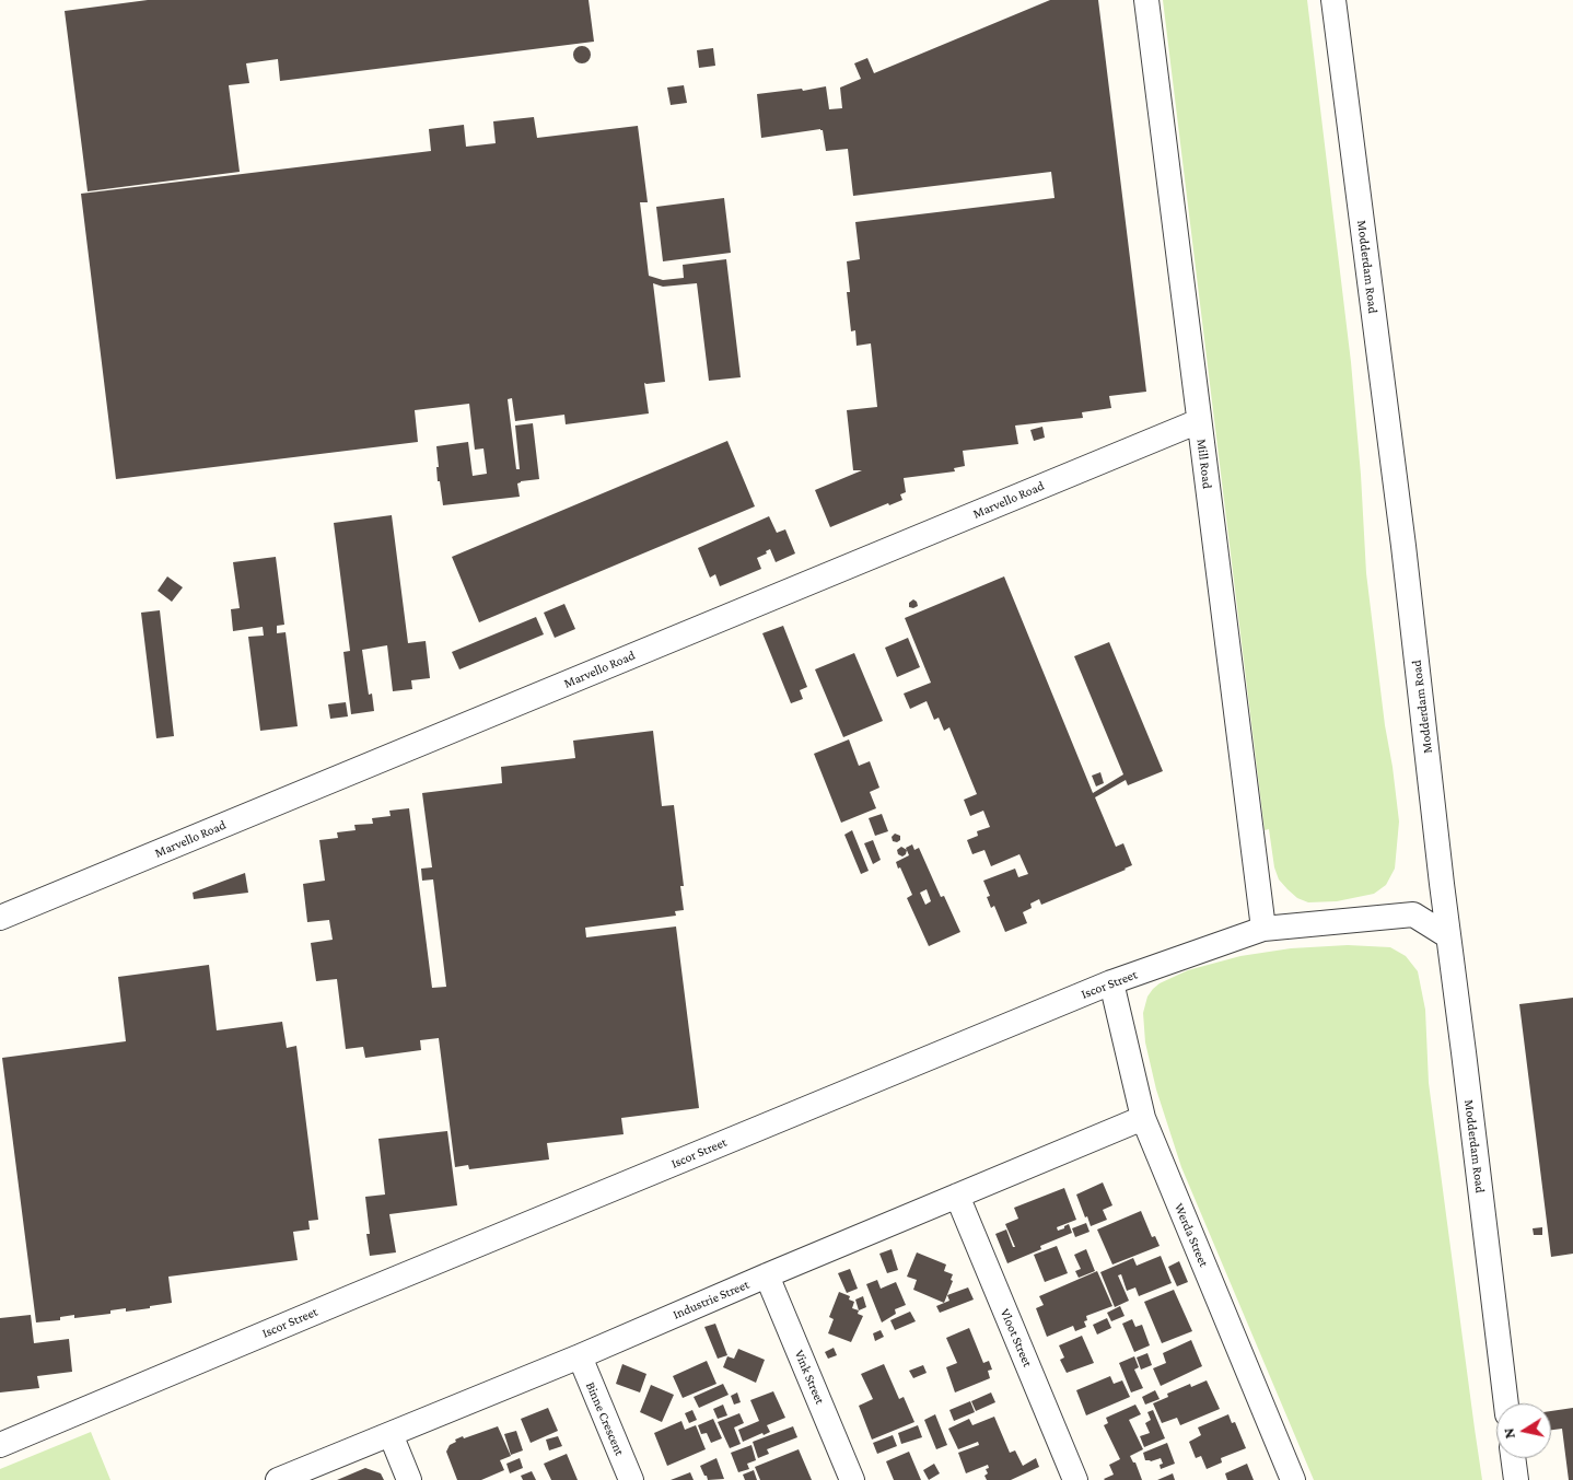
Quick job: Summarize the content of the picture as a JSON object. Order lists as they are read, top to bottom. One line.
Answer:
{"streets":{"street":["Modderdam Road","Mill Road","Marvello Road","Iscor Street","Werda Street","Industrie Street","Vloot Street","Vink Street","Binne Crescent"]},"crossings":[["Mill Road","Marvello Road"],["Mill Road","Iscor Street"],["Iscor Street","Werda Street"],["Werda Street","Industrie Street"],["Industrie Street","Vloot Street"],["Industrie Street","Vink Street"],["Industrie Street","Binne Crescent"]],"north":"left"}
